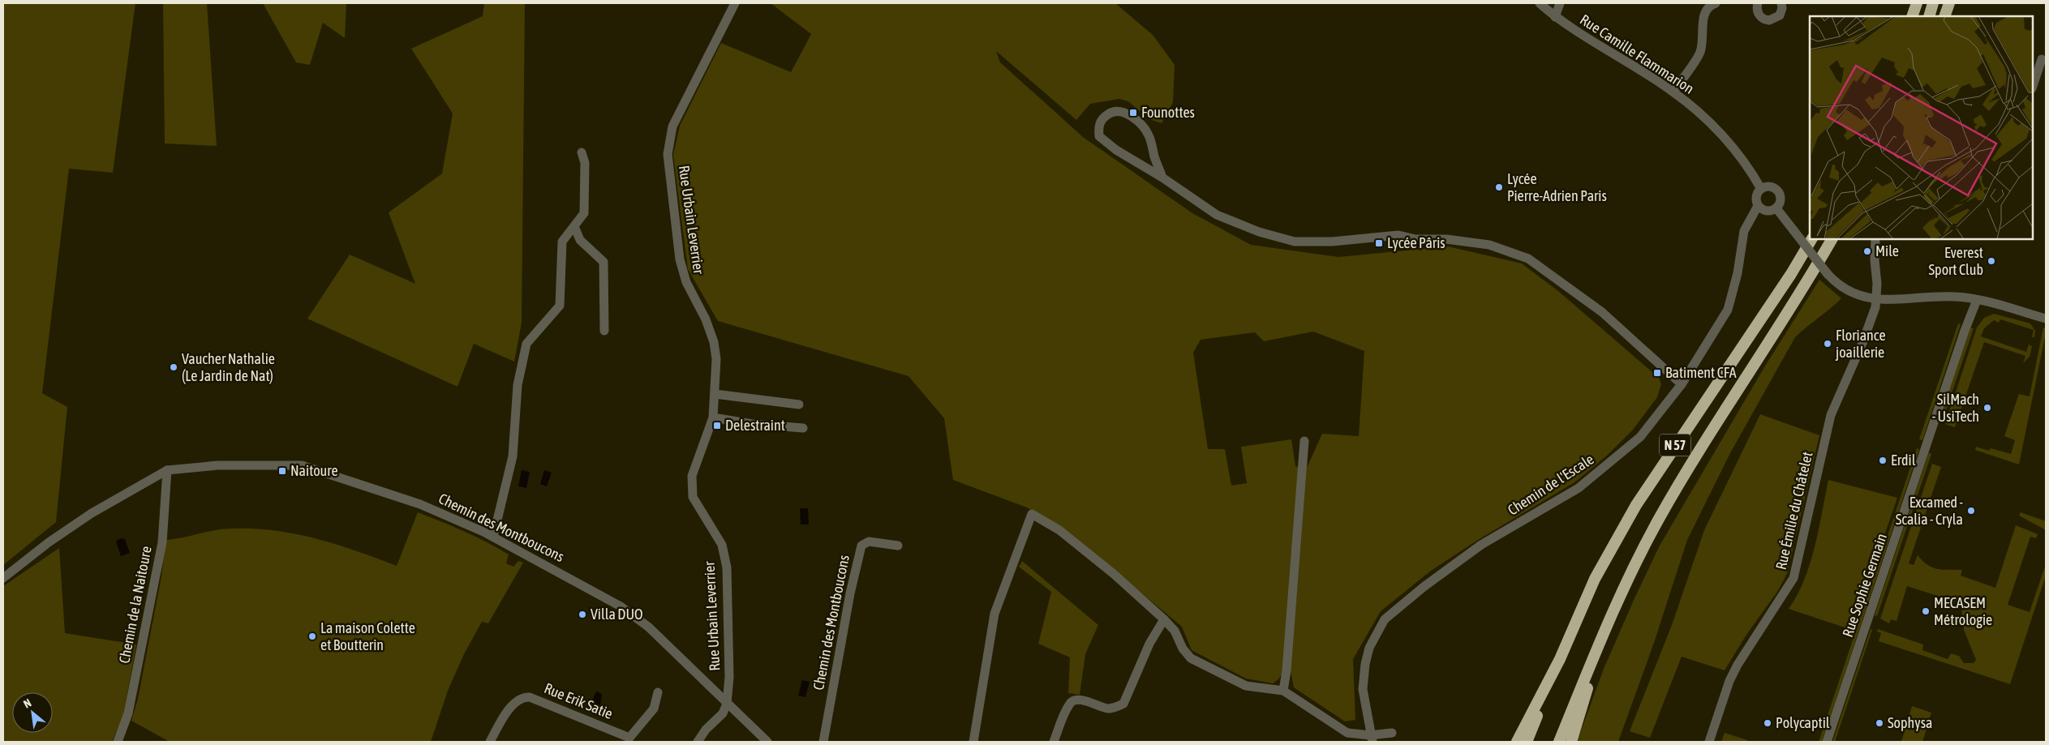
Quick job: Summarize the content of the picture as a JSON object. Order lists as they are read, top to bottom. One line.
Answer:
{"streets":{"highway":["N 57"],"street":["Rue Camille Flammarion","Rue Urbain Leverrier","Chemin de l'Escale","Rue Émilie du Châtelet","Chemin des Montboucons","Rue Sophie Germain","Chemin de la Naitoure","Rue Erik Satie"]},"crossings":[["Rue Camille Flammarion","Chemin de l'Escale"],["Rue Urbain Leverrier","Chemin des Montboucons"],["Chemin des Montboucons","Chemin de la Naitoure"]],"places":{"transit":["Founottes","Lycée Pâris","Batiment CFA","Delestraint","Naitoure"],"other":["Lycée Pierre-Adrien Paris","Mile","Everest Sport Club","Floriance joaillerie","Vaucher Nathalie (Le Jardin de Nat)","SilMach - UsiTech","Erdil","Excamed - Scalia - Cryla","MECASEM Métrologie","Villa DUO","La maison Colette et Boutterin","Polycaptil","Sophysa"]},"north":"top left"}
